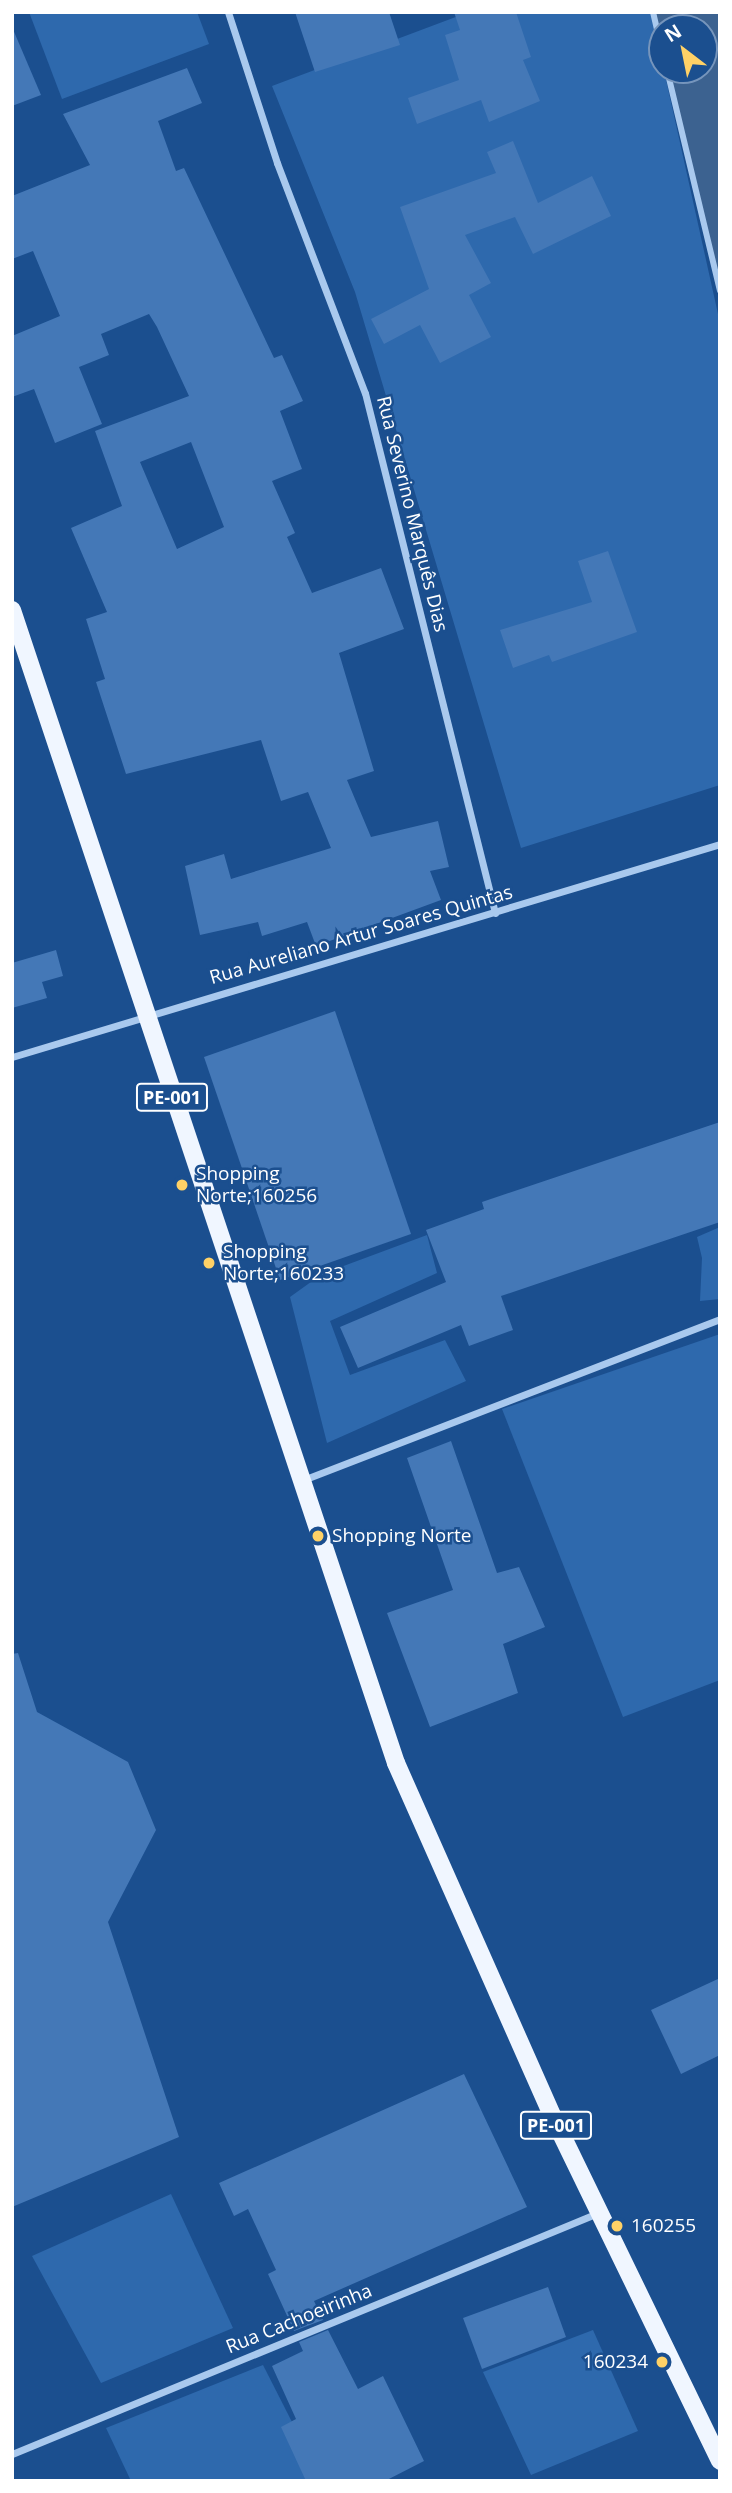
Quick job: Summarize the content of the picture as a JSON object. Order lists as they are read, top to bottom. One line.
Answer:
{"streets":{"main road":["PE-001"],"street":["Rua Severino Marquês Dias","Rua Aureliano Artur Soares Quintas","Rua Cachoeirinha"]},"crossings":[["Rua Severino Marquês Dias","Rua Aureliano Artur Soares Quintas"],["Rua Aureliano Artur Soares Quintas","PE-001"],["PE-001","Rua Cachoeirinha"]],"places":["Shopping Norte;160256","Shopping Norte;160233","Shopping Norte","160255","160234"],"north":"top left"}
